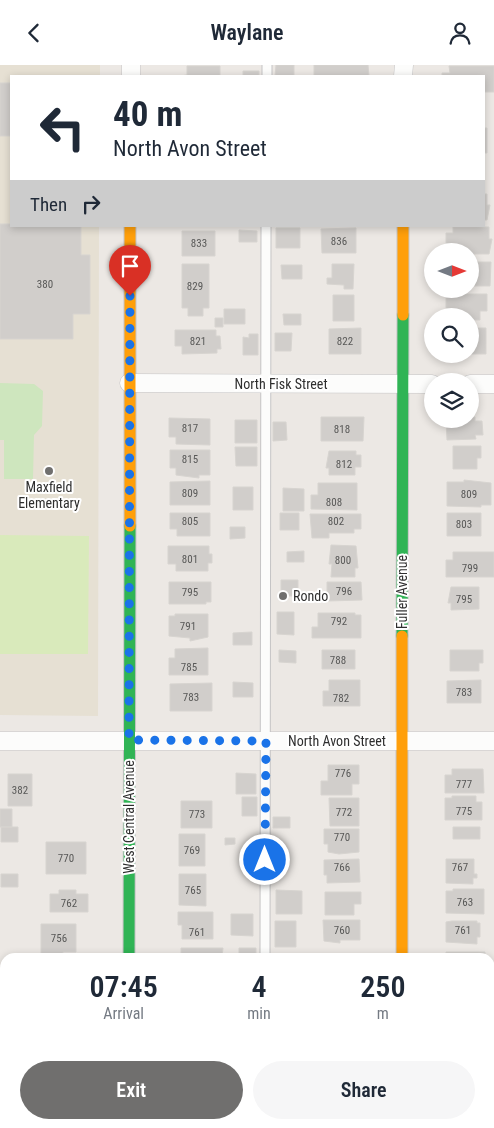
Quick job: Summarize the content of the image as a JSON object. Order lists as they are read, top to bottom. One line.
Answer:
{"streets":{"street":["North Fisk Street","Fuller Avenue","North Avon Street","West Central Avenue"]},"crossings":[["North Fisk Street","Fuller Avenue"],["North Fisk Street","West Central Avenue"],["Fuller Avenue","North Avon Street"],["North Avon Street","West Central Avenue"]],"places":["Maxfield Elementary","Rondo"],"house_numbers":["836","833","380","829","821","822","817","818","815","812","809","809","808","805","802","803","801","800","799","796","795","795","792","791","788","785","783","783","782","776","777","382","775","772","773","770","769","770","766","767","765","763","762","760","761","761","756"],"north":"right","page":{"header":"Waylane","turn":["40 m","North Avon Street"],"then":"Then","eta":["07:45","Arrival","4","min","250","m"],"buttons":["Exit","Share"]}}
